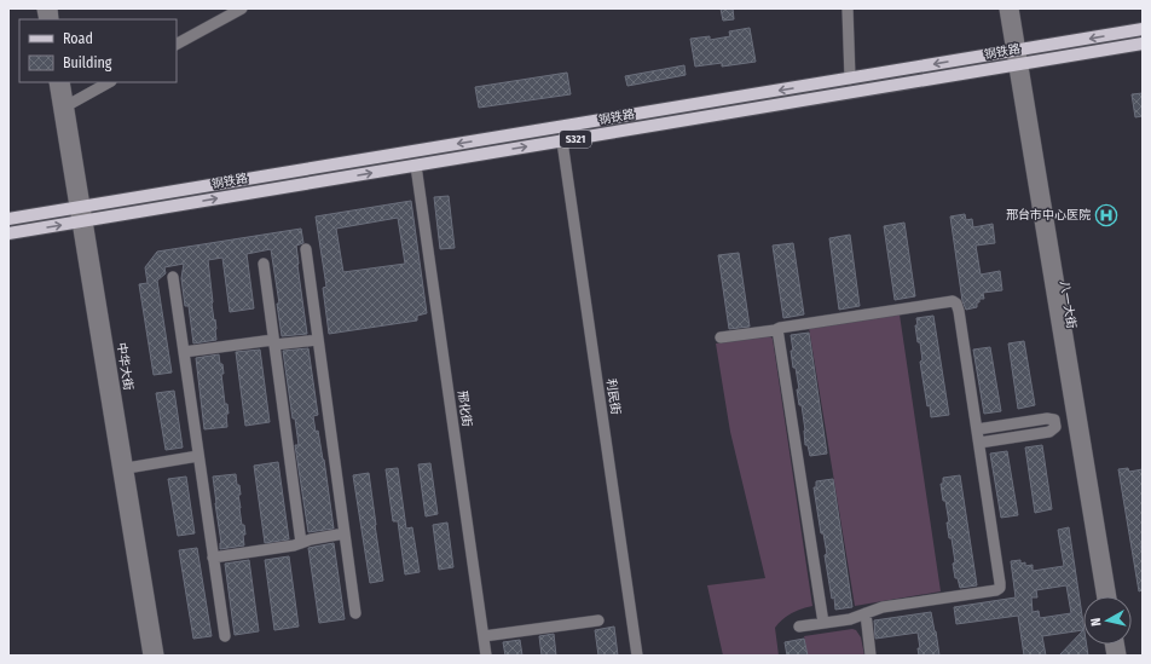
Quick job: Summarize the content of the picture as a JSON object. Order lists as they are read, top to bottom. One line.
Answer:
{"streets":{"main road":["钢铁路","S321"],"street":["八一大街","中华大街","利民街","邢化街"]},"crossings":[["钢铁路","八一大街"],["钢铁路","中华大街"],["钢铁路","利民街"],["钢铁路","邢化街"]],"places":{"hospital":["邢台市中心医院"]},"legend":["Road","Building"],"north":"left"}
